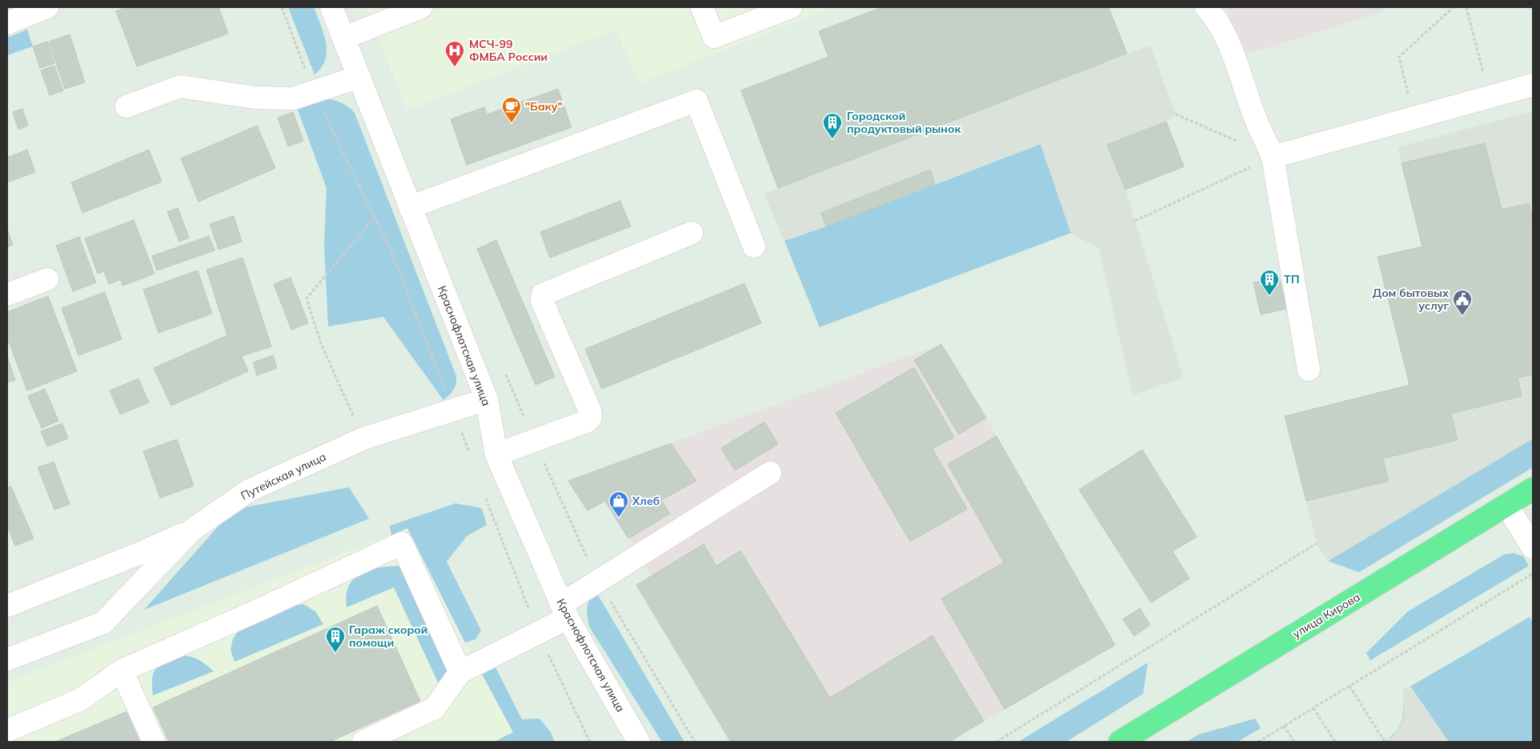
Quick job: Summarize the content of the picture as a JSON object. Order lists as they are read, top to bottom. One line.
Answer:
{"streets":{"main road":["улица Кирова"],"street":["Краснофлотская улица","Путейская улица"]},"crossings":[["Краснофлотская улица","Путейская улица"]],"places":{"hospital":["МСЧ-99 ФМБА России"],"cafe":["\"Баку\""],"building":["Городской продуктовый рынок","ТП","Гараж скорой помощи"],"public building":["Дом бытовых услуг"],"shop":["Хлеб"]}}
